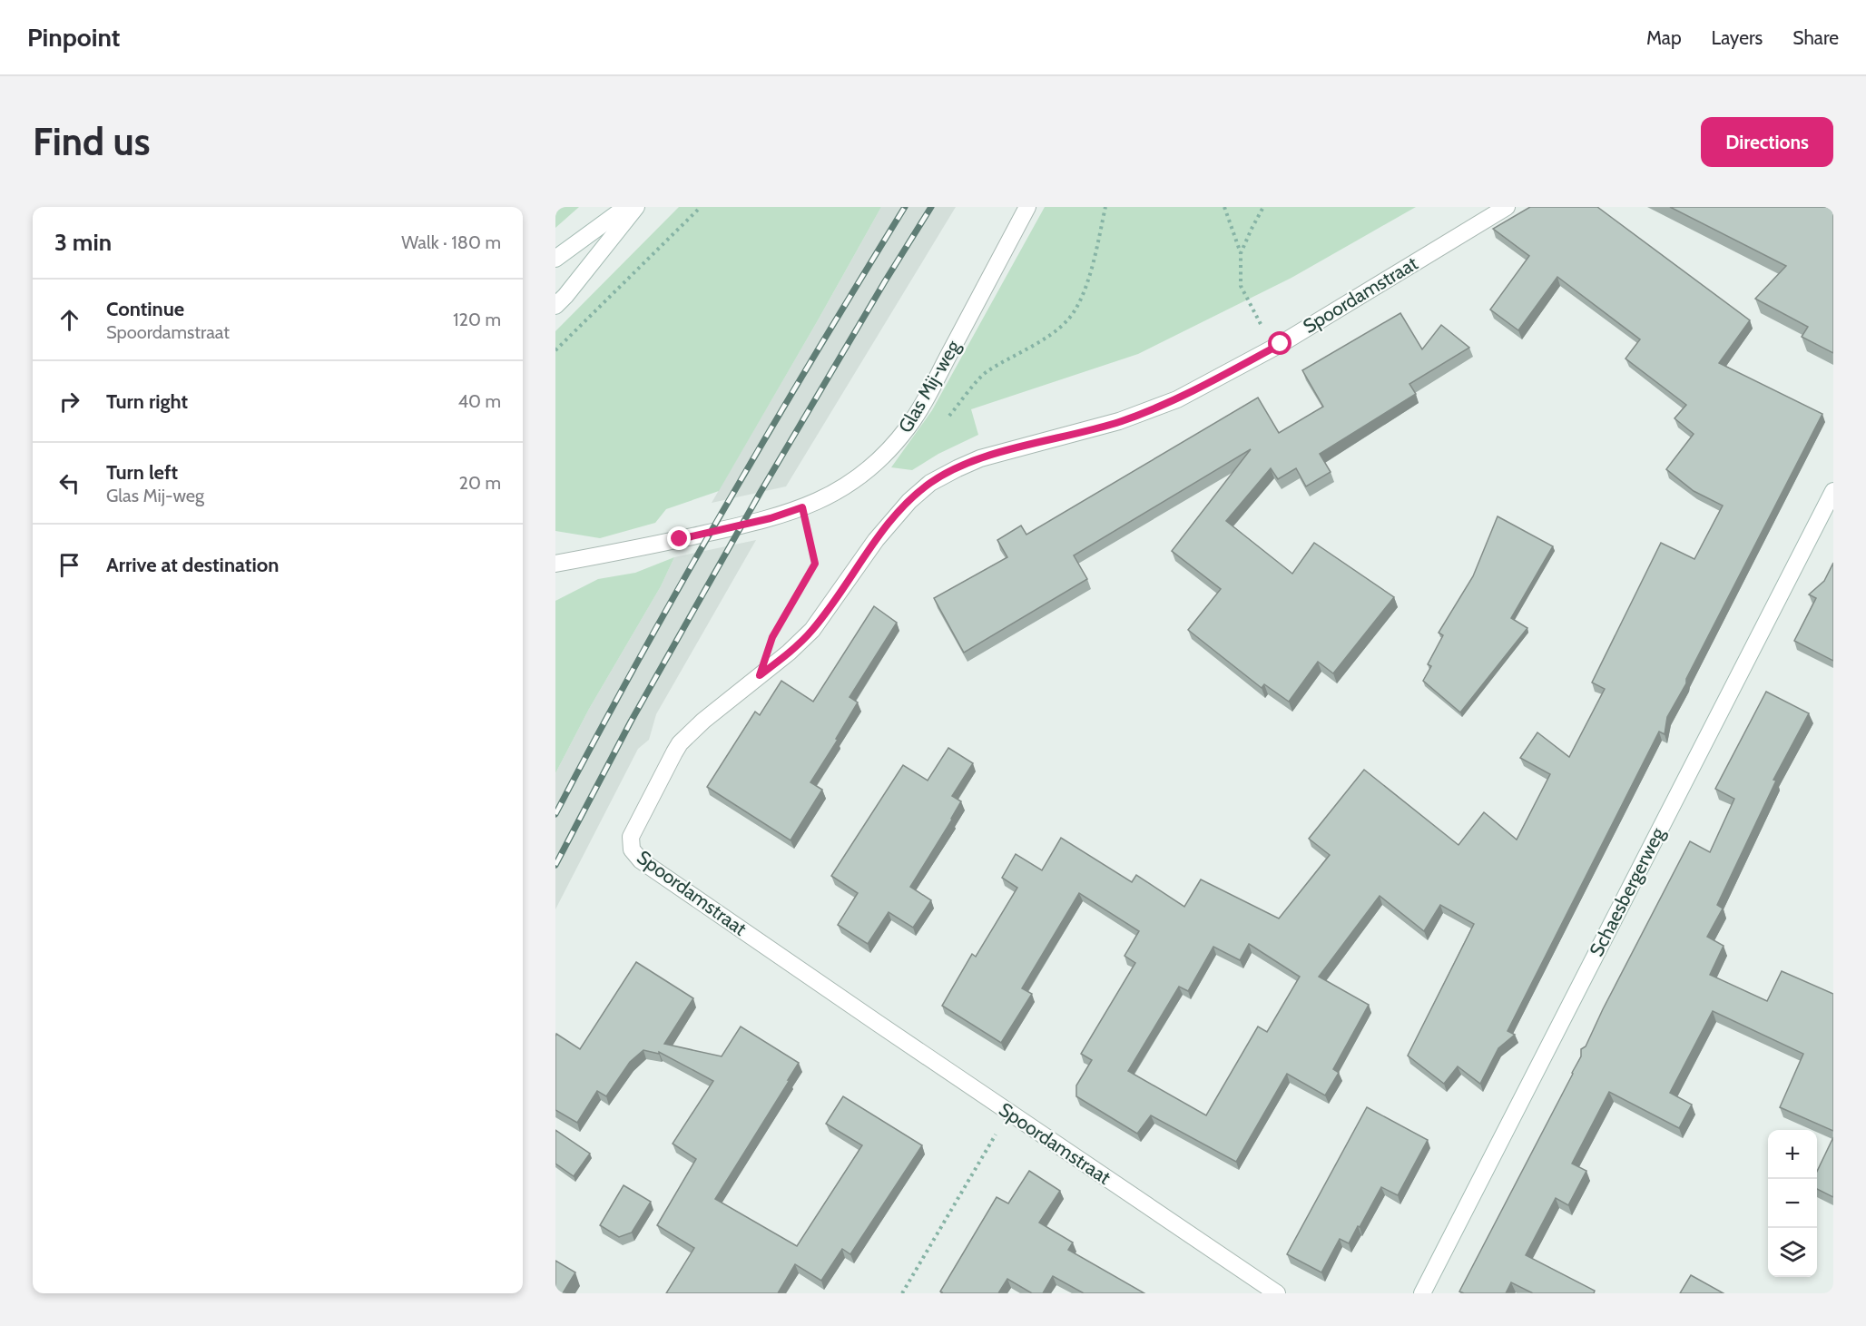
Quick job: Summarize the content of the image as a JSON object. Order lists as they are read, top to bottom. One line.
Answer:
{"streets":{"street":["Spoordamstraat","Glas Mij-weg","Schaesbergerweg"]},"page":{"header":"Pinpoint","nav":["Map","Layers","Share"],"buttons":"Directions","title":"Find us","heading":["3 min","Walk · 180 m"],"list":[["Continue","Spoordamstraat","120 m"],["Turn right","40 m"],["Turn left","Glas Mij-weg","20 m"],"Arrive at destination"],"map_buttons":["+","−"]}}
